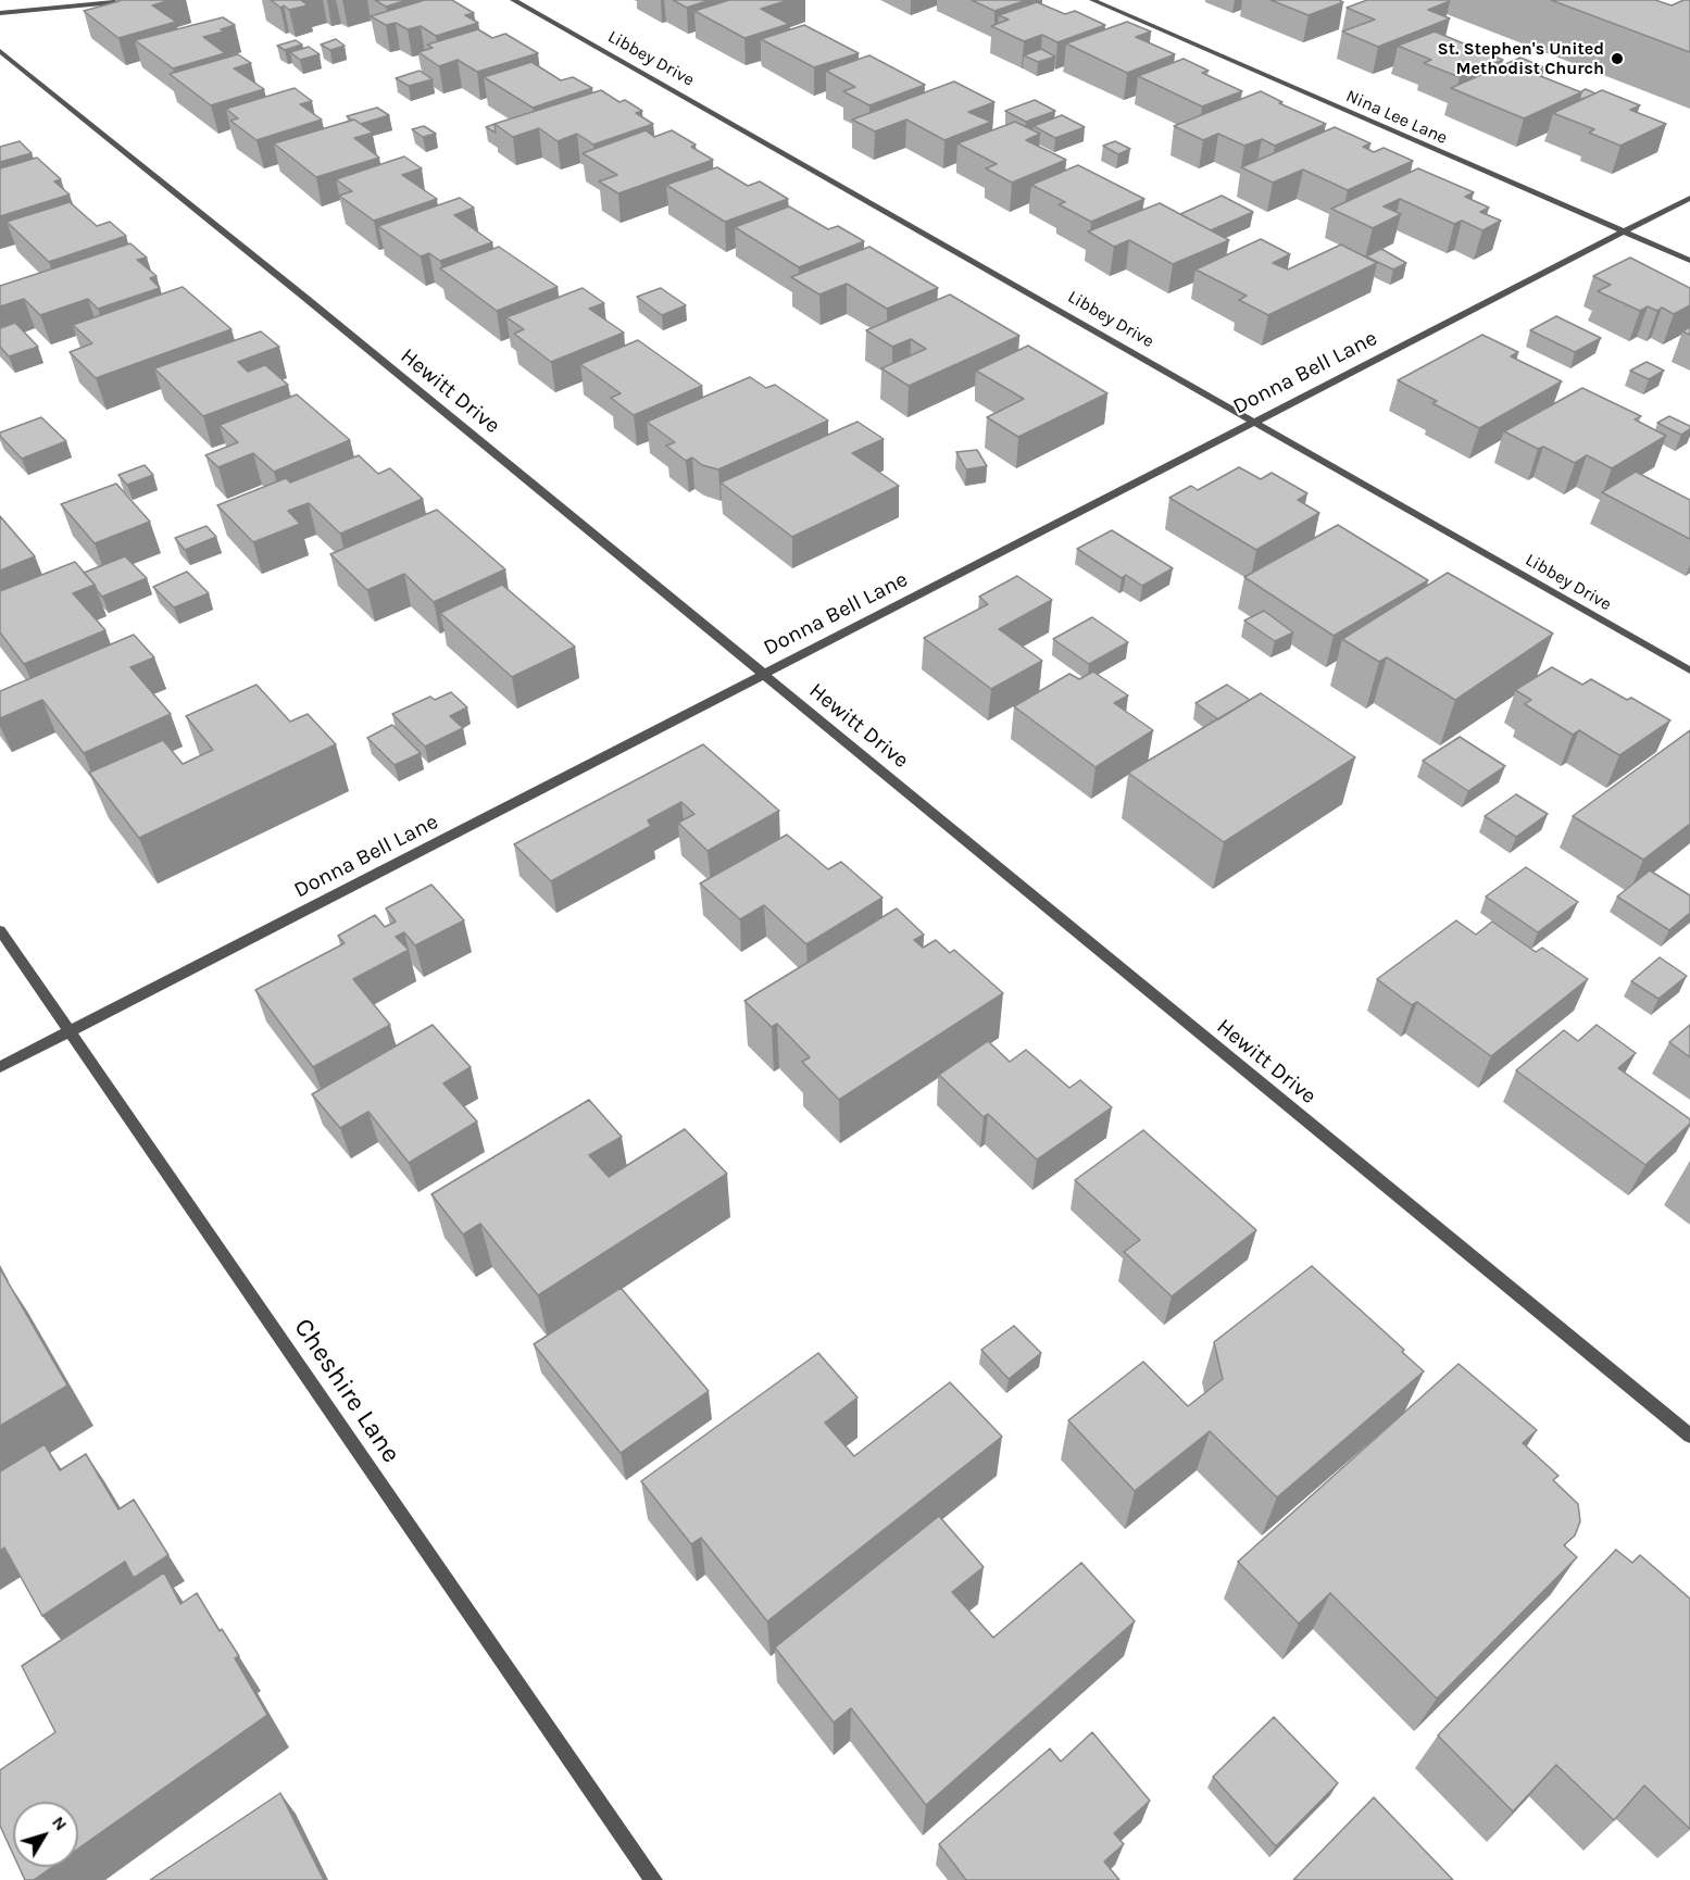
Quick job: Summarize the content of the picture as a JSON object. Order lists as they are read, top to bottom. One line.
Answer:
{"streets":{"street":["Libbey Drive","Nina Lee Lane","Donna Bell Lane","Hewitt Drive","Cheshire Lane"]},"crossings":[["Libbey Drive","Donna Bell Lane"],["Nina Lee Lane","Donna Bell Lane"],["Donna Bell Lane","Hewitt Drive"],["Donna Bell Lane","Cheshire Lane"]],"places":["St. Stephen's United Methodist Church"],"north":"top right"}
